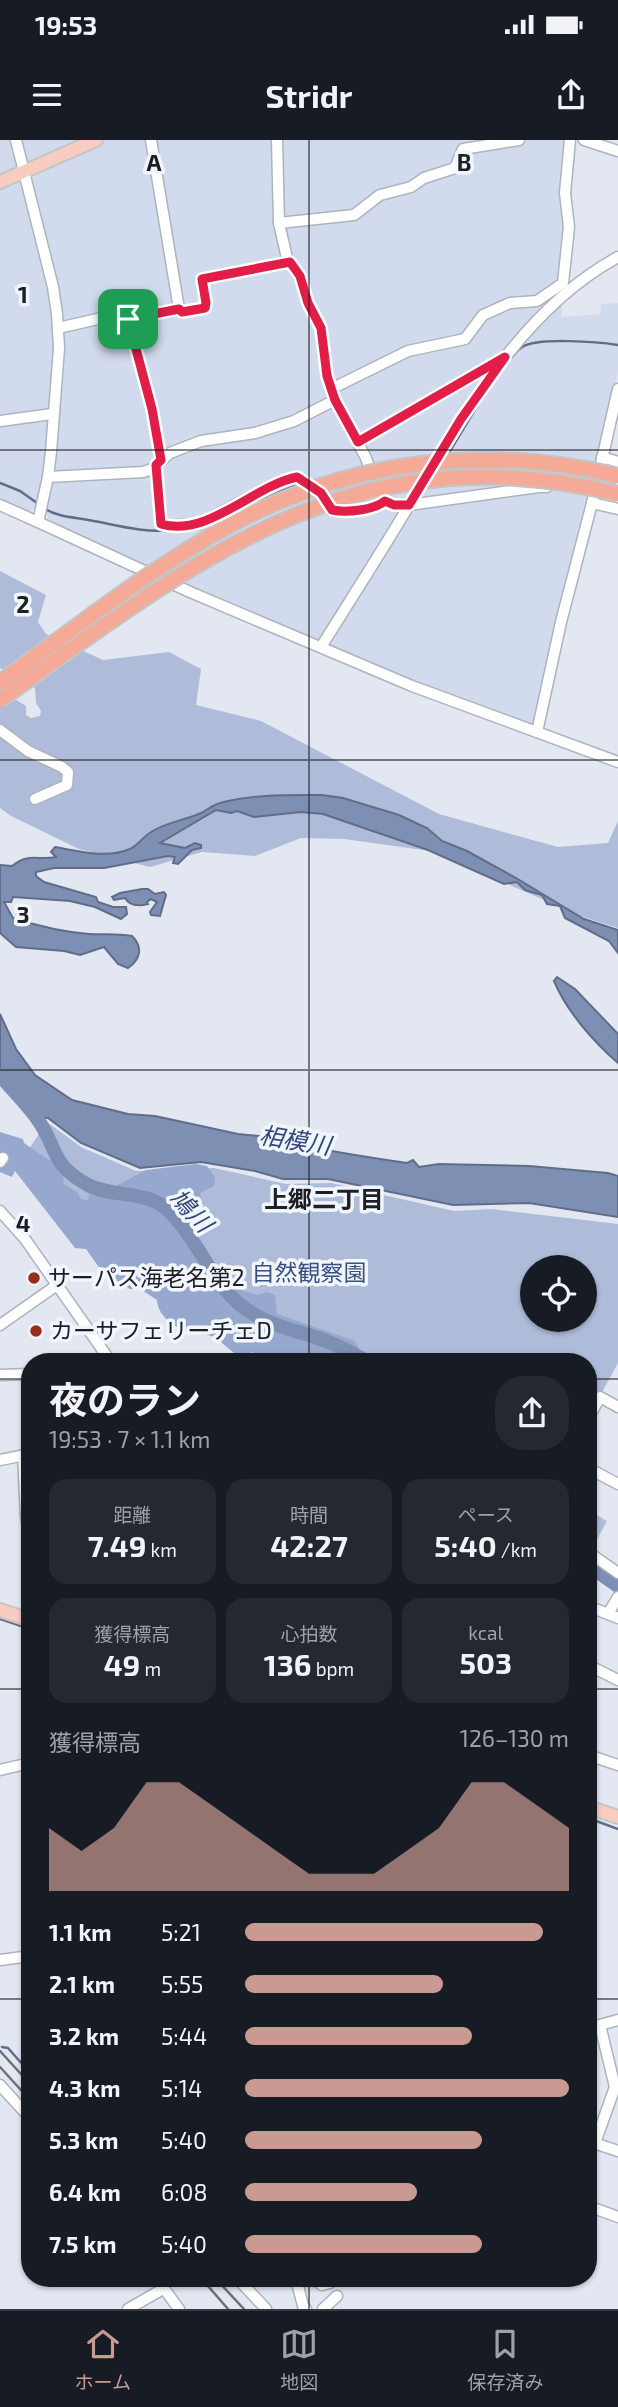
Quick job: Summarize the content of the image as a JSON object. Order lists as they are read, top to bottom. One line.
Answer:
{"districts":["上郷二丁目"],"water":["相模川","鳩川"],"parks":["自然観察園"],"places":["サーパス海老名第2","カーサフェリーチェD"],"page":{"status":"19:53","header":"Stridr","heading":["夜のラン","19:53 · 7 × 1.1 km"],"stats":[["距離","7.49 km"],["時間","42:27"],["ペース","5:40 /km"],["獲得標高","49 m"],["心拍数","136 bpm"],["kcal","503"]],"chart":["獲得標高","126–130 m"],"list":[{"name":"1.1 km","note":"5:21"},{"name":"2.1 km","note":"5:55"},{"name":"3.2 km","note":"5:44"},{"name":"4.3 km","note":"5:14"},{"name":"5.3 km","note":"5:40"},{"name":"6.4 km","note":"6:08"},{"name":"7.5 km","note":"5:40"}],"tabs":["ホーム","地図","保存済み"]},"grid":{"columns":["A","B"],"rows":["1","2","3","4"]}}
